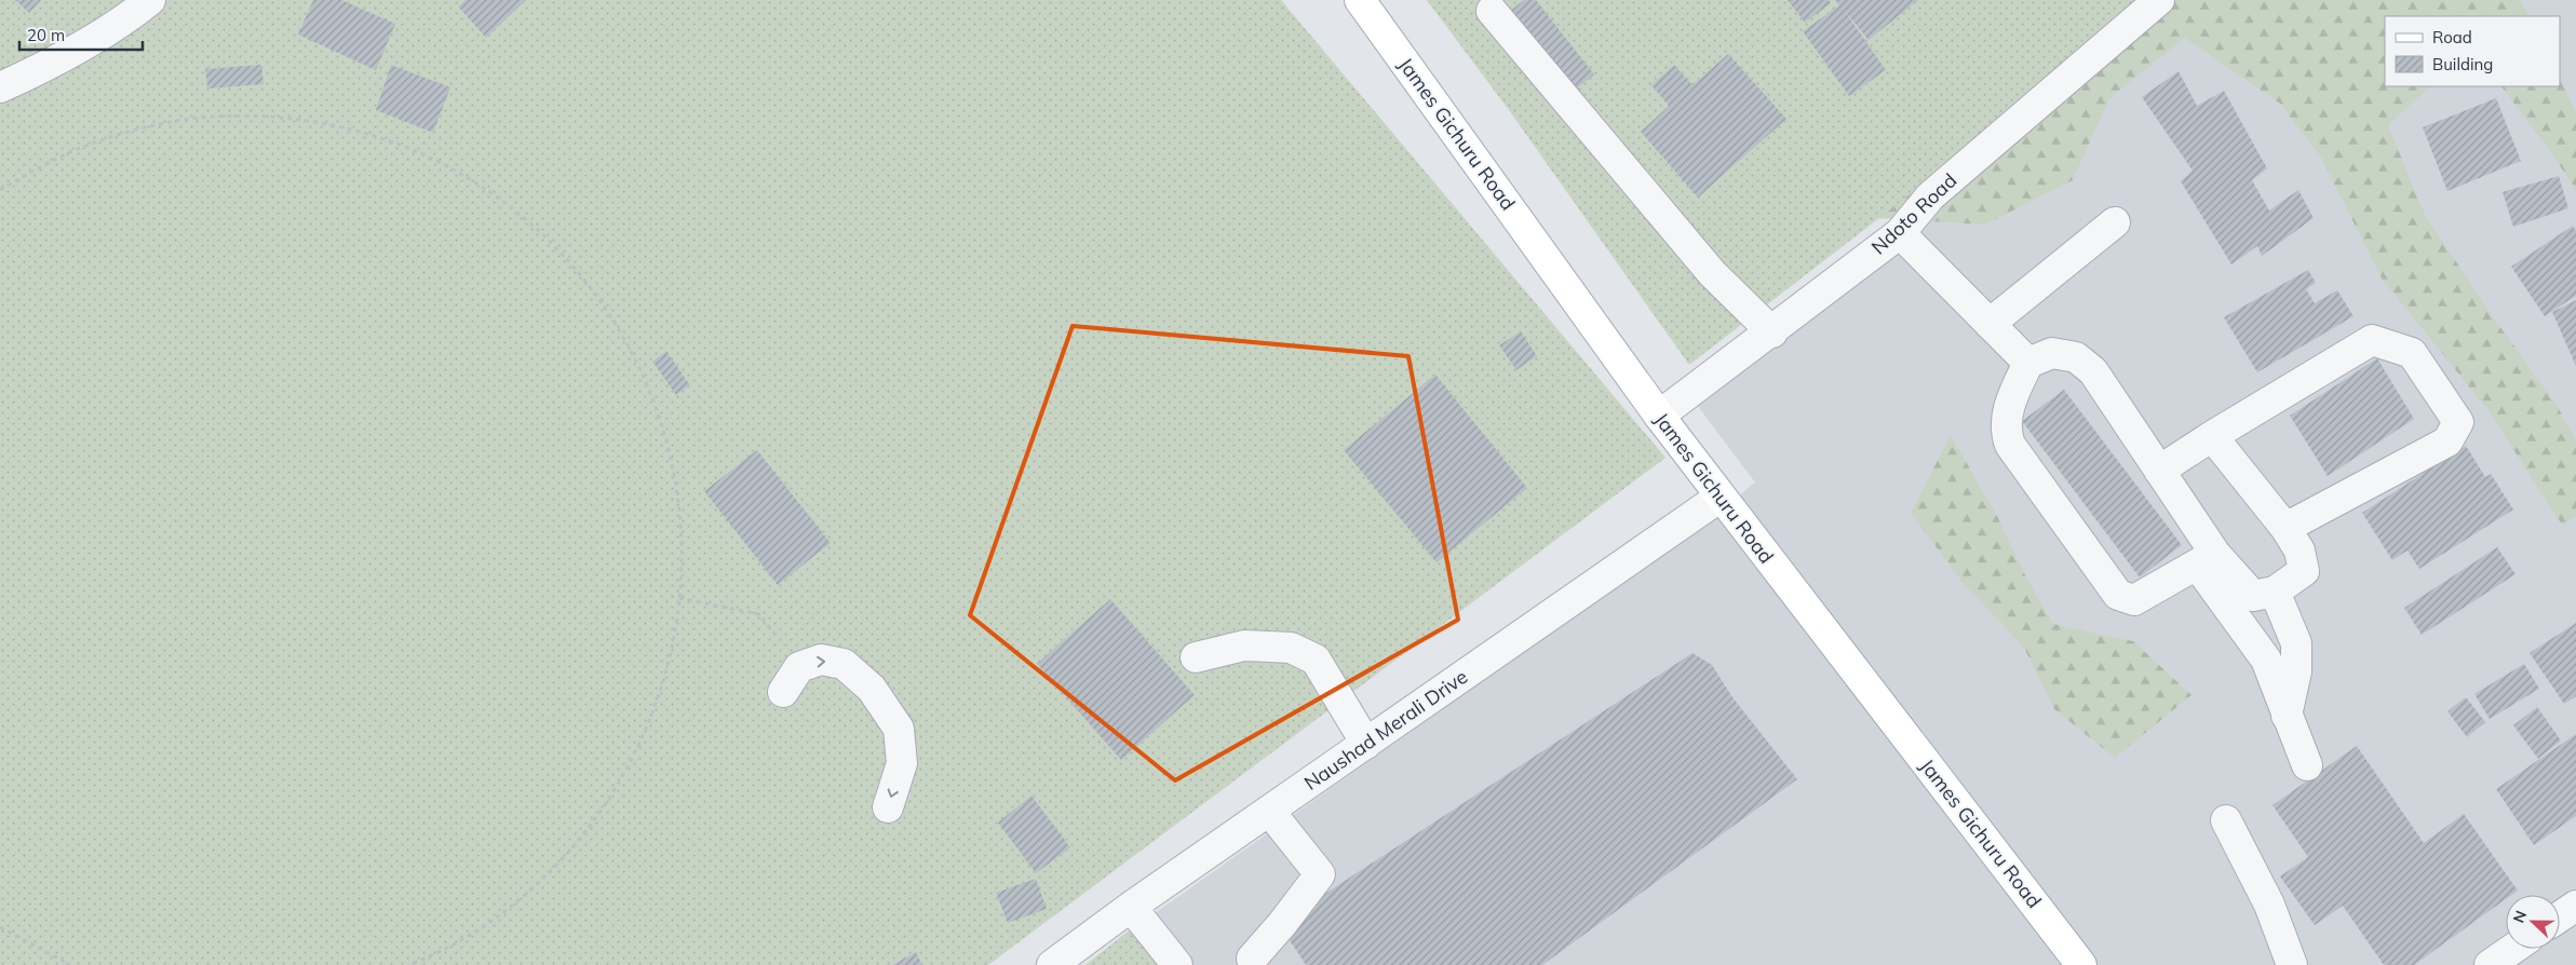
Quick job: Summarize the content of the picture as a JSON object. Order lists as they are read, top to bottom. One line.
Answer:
{"streets":{"main road":["James Gichuru Road"],"street":["Ndoto Road","Naushad Merali Drive"]},"crossings":[["James Gichuru Road","Ndoto Road"],["James Gichuru Road","Naushad Merali Drive"]],"legend":["Road","Building"],"scale_bar":"20 m","north":"left"}
